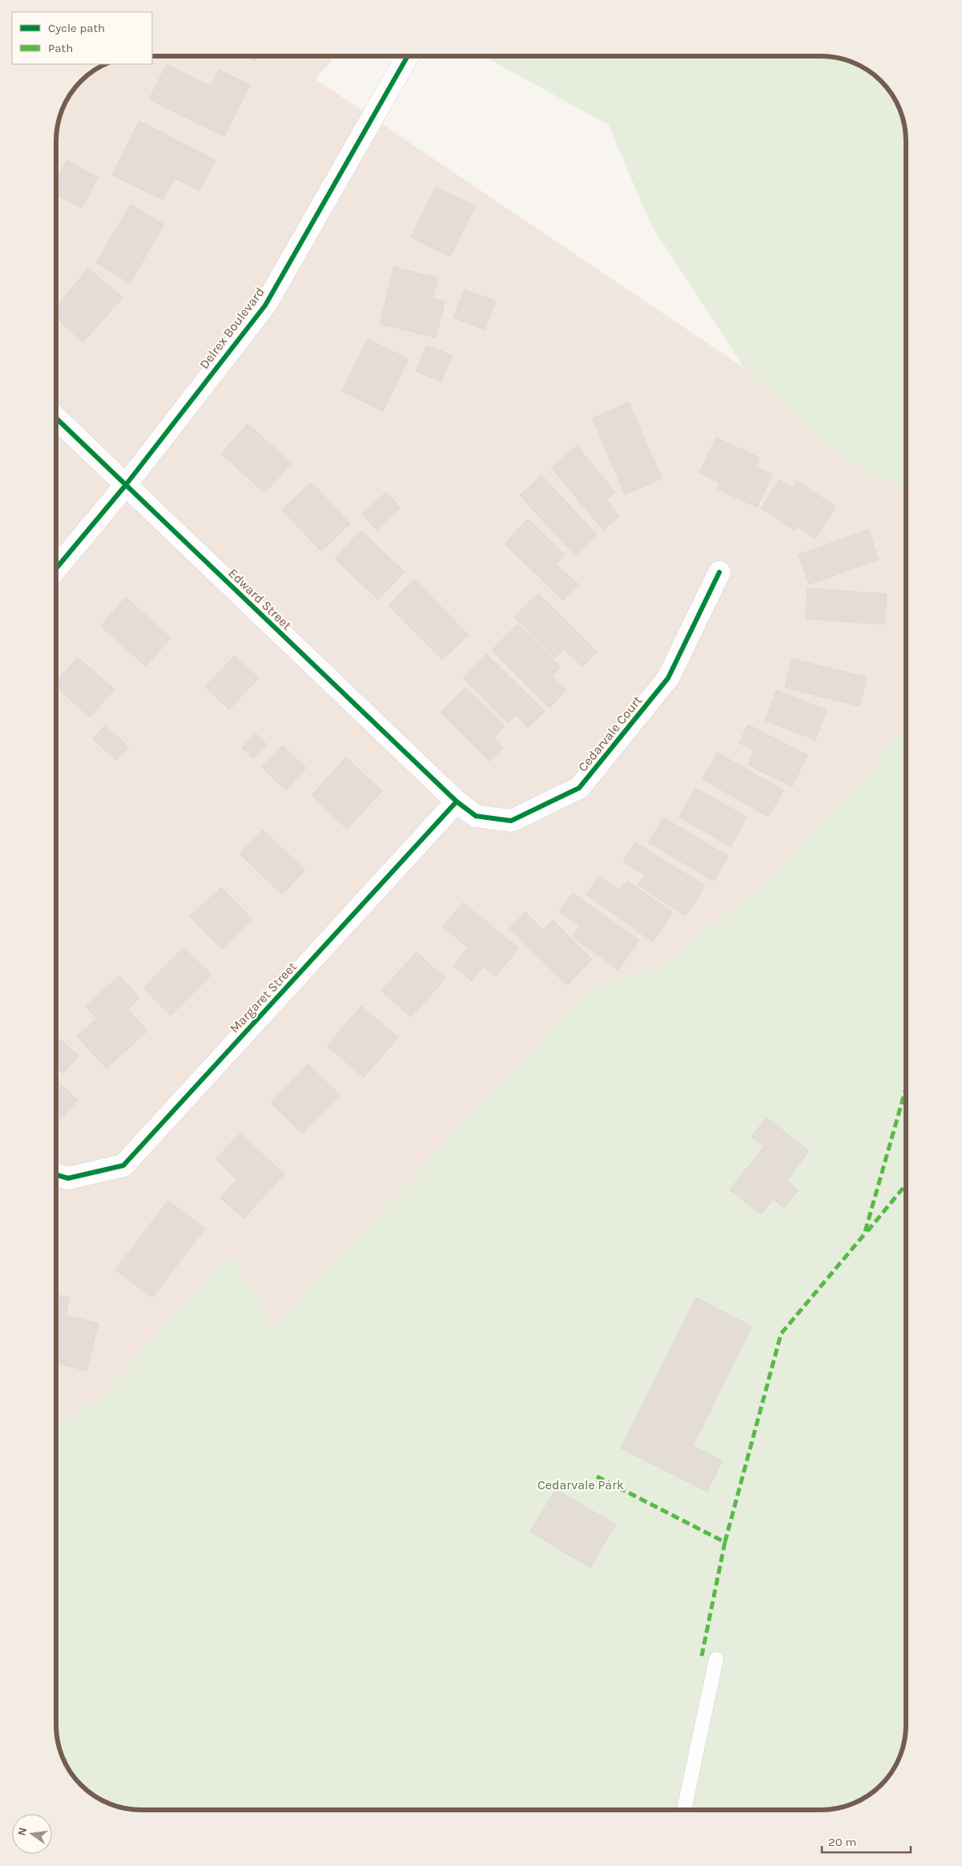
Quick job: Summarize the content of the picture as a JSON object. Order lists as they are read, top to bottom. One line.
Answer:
{"streets":{"street":["Delrex Boulevard","Edward Street","Cedarvale Court","Margaret Street"]},"crossings":[["Delrex Boulevard","Edward Street"],["Edward Street","Cedarvale Court"],["Edward Street","Margaret Street"],["Cedarvale Court","Margaret Street"]],"parks":["Cedarvale Park"],"legend":["Cycle path","Path"],"scale_bar":"20 m","north":"left"}
